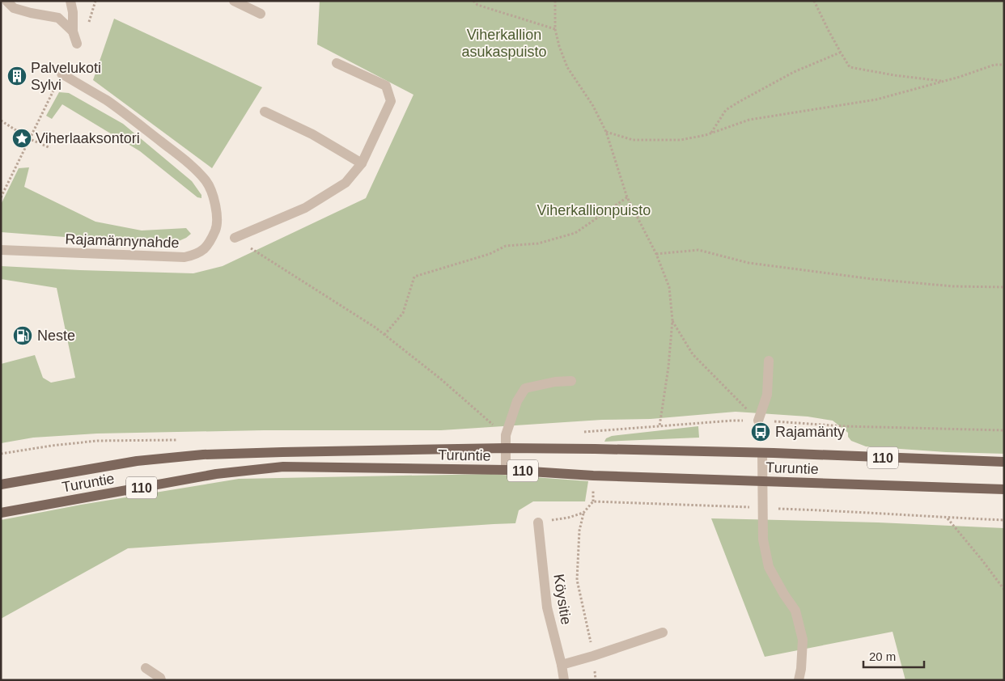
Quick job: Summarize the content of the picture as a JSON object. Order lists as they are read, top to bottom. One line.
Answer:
{"streets":{"main road":["Turuntie","110"],"street":["Rajamännynahde","Köysitie"]},"parks":["Viherkallion asukaspuisto","Viherkallionpuisto"],"places":{"building":["Palvelukoti Sylvi"],"place":["Viherlaaksontori"],"fuel station":["Neste"],"bus stop":["Rajamänty"]},"scale_bar":"20 m"}
